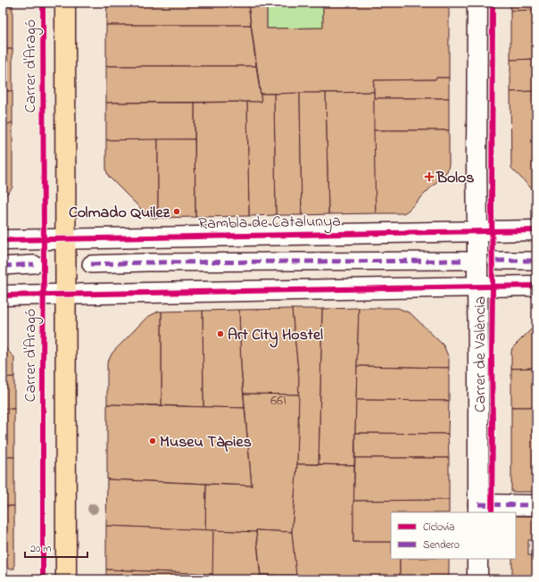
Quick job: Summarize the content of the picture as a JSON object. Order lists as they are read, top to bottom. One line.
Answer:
{"streets":{"street":["Rambla de Catalunya","Carrer de València"],"cycle path":["Carrer d'Aragó"]},"crossings":[["Rambla de Catalunya","Carrer de València"]],"places":{"health":["Bolos"],"other":["Colmado Quilez","Art City Hostel","Museu Tàpies"]},"house_numbers":["66I"],"legend":["Ciclovía","Sendero"],"scale_bar":"20 m"}
